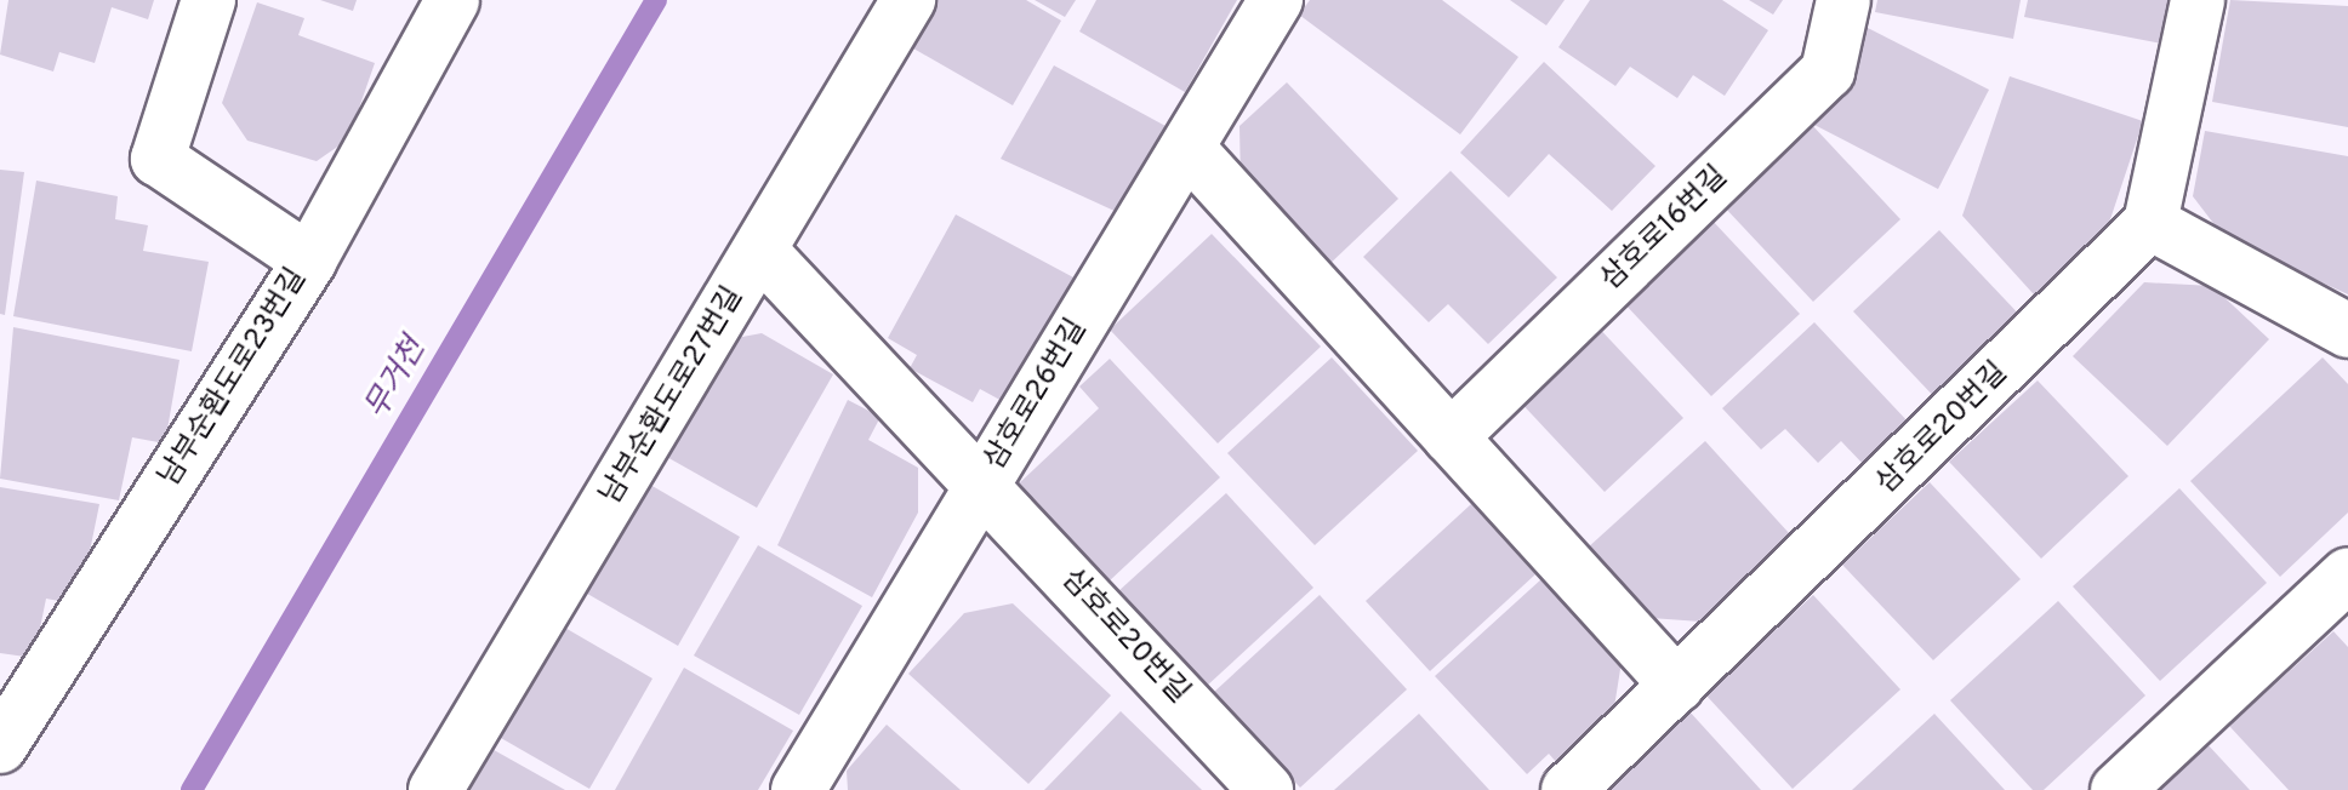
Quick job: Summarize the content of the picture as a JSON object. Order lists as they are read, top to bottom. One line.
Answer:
{"streets":{"street":["삼호로16번길","남부순환도로23번길","삼호로26번길","남부순환도로27번길","삼호로20번길"]},"crossings":[["삼호로26번길","삼호로20번길"],["남부순환도로27번길","삼호로20번길"]],"water":["무거천"]}
